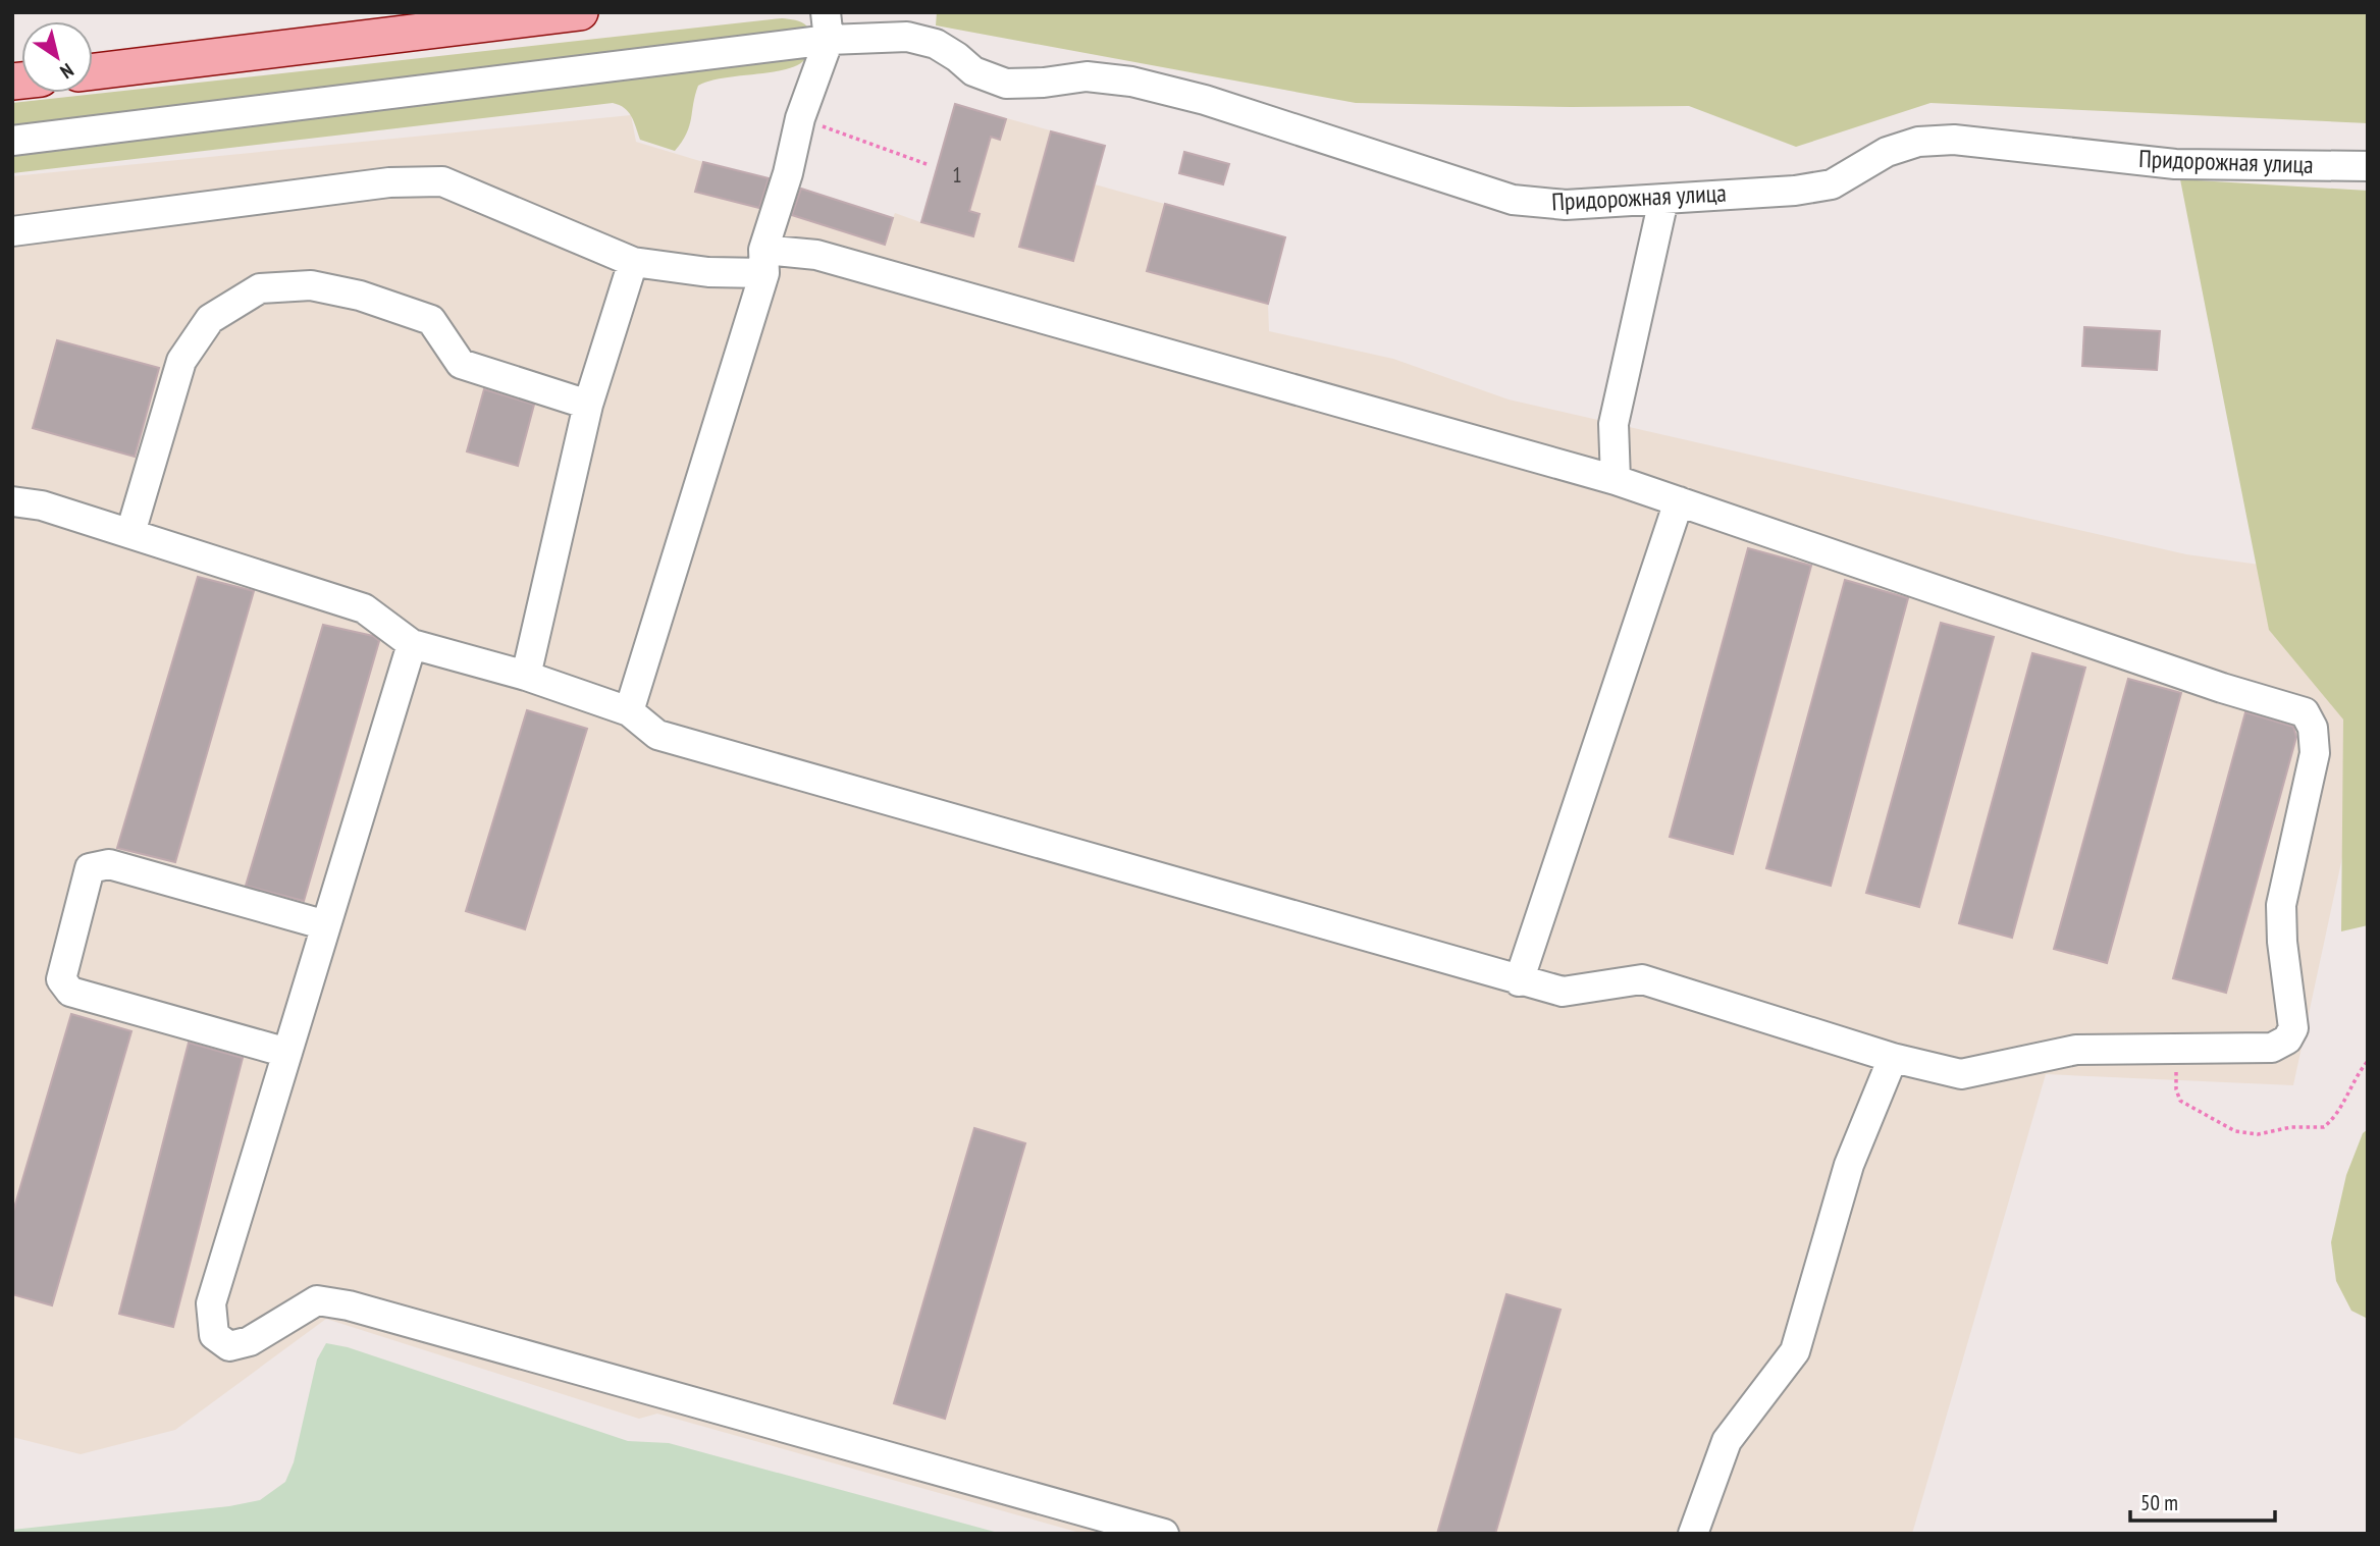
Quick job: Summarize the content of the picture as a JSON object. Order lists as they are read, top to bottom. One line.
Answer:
{"streets":{"street":["Придорожная улица"]},"house_numbers":["1"],"scale_bar":"50 m","north":"bottom right"}
